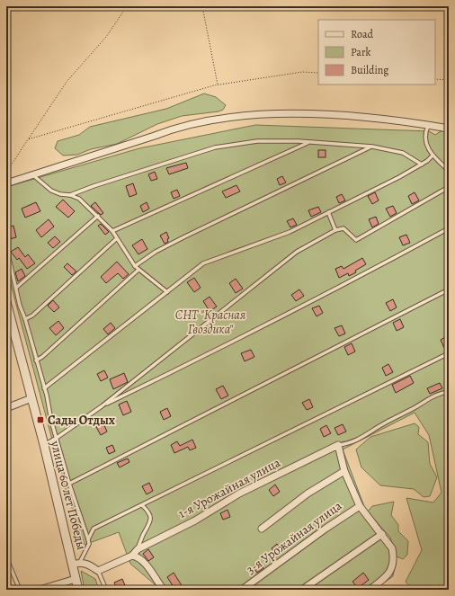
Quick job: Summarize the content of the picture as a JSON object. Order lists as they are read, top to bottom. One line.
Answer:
{"streets":{"street":["1-я Урожайная улица","улица 60 лет Победы","3-я Урожайная улица"]},"parks":["СНТ \"Красная Гвоздика\""],"places":{"transit":["Сады Отдых"]},"legend":["Road","Park","Building"]}
